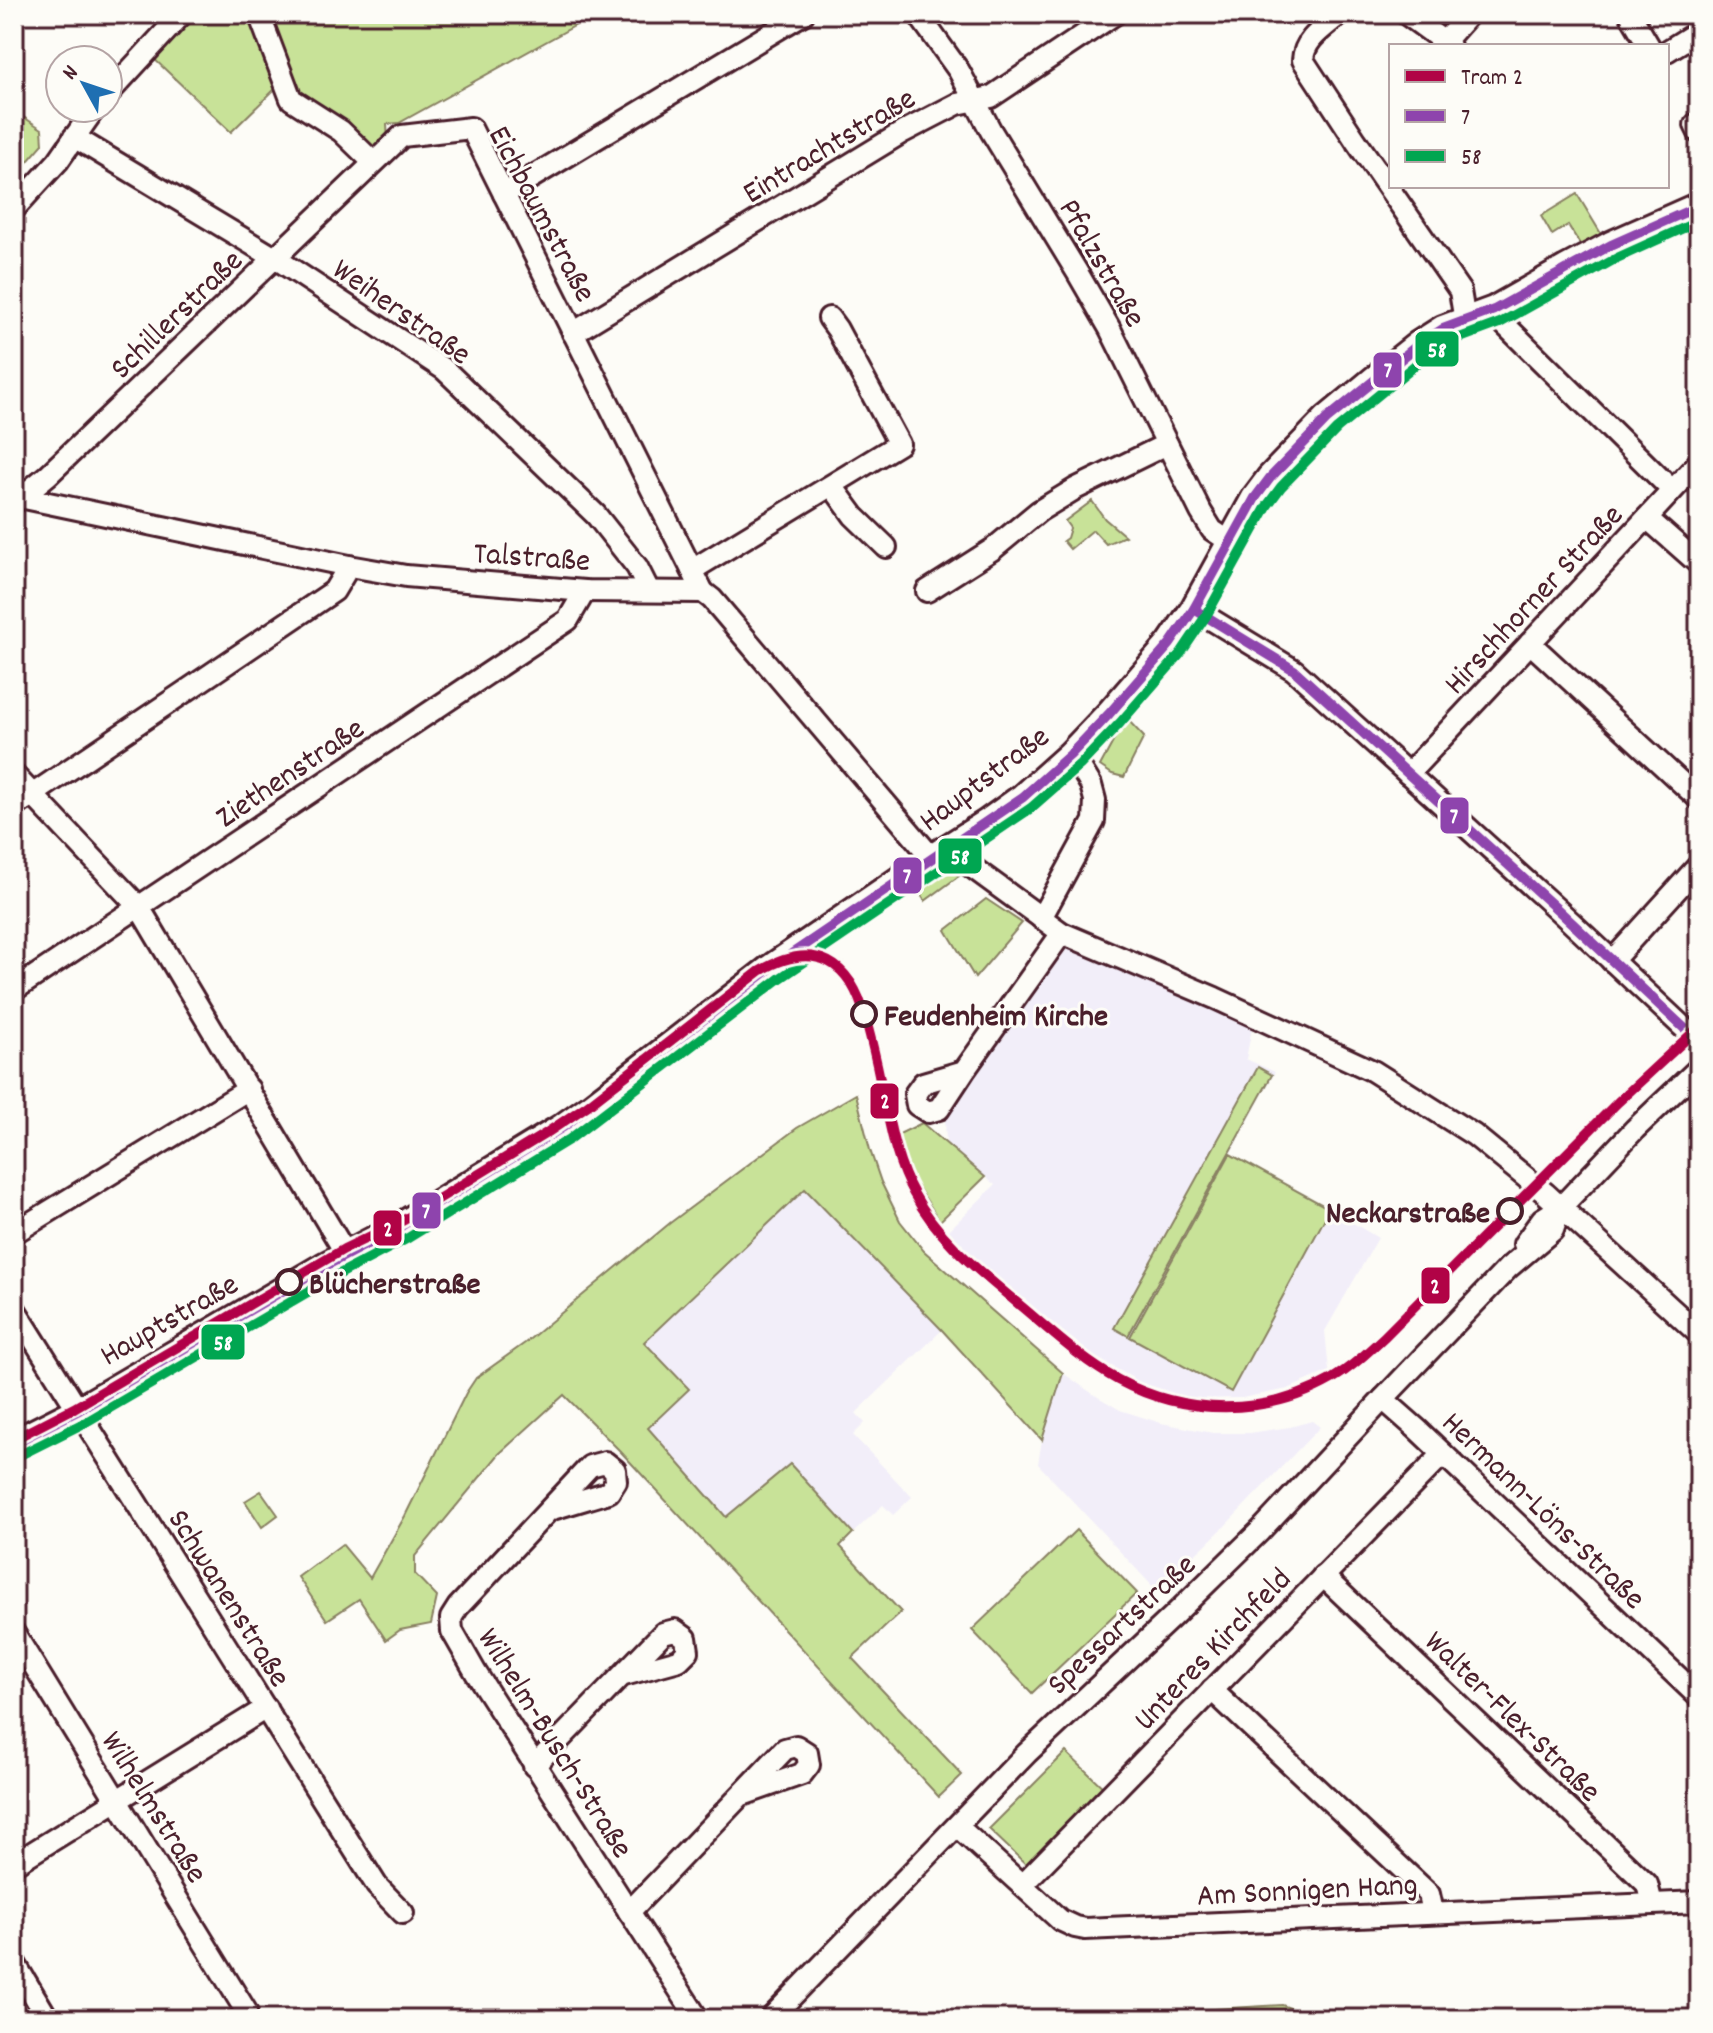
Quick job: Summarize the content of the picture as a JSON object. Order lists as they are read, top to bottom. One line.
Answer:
{"streets":{"street":["Eintrachtstraße","Eichbaumstraße","Pfalzstraße","Weiherstraße","Schillerstraße","Talstraße","Hirschhorner Straße","Ziethenstraße","Hauptstraße","Hermann-Löns-Straße","Schwanenstraße","Spessartstraße","Unteres Kirchfeld","Walter-Flex-Straße","Wilhelm-Busch-Straße","Wilhelmstraße","Am Sonnigen Hang"]},"crossings":[["Eintrachtstraße","Eichbaumstraße"],["Eintrachtstraße","Pfalzstraße"],["Eichbaumstraße","Schillerstraße"],["Eichbaumstraße","Talstraße"],["Pfalzstraße","Hauptstraße"],["Weiherstraße","Schillerstraße"],["Weiherstraße","Talstraße"],["Schillerstraße","Talstraße"],["Talstraße","Ziethenstraße"],["Hauptstraße","Schwanenstraße"],["Hermann-Löns-Straße","Spessartstraße"],["Hermann-Löns-Straße","Unteres Kirchfeld"],["Spessartstraße","Am Sonnigen Hang"],["Unteres Kirchfeld","Walter-Flex-Straße"],["Unteres Kirchfeld","Am Sonnigen Hang"],["Walter-Flex-Straße","Am Sonnigen Hang"]],"places":["Feudenheim Kirche","Neckarstraße","Blücherstraße"],"lines":["transit line 7","transit line 58","tram line 2"],"legend":["Tram 2","7","58"],"north":"top left"}
